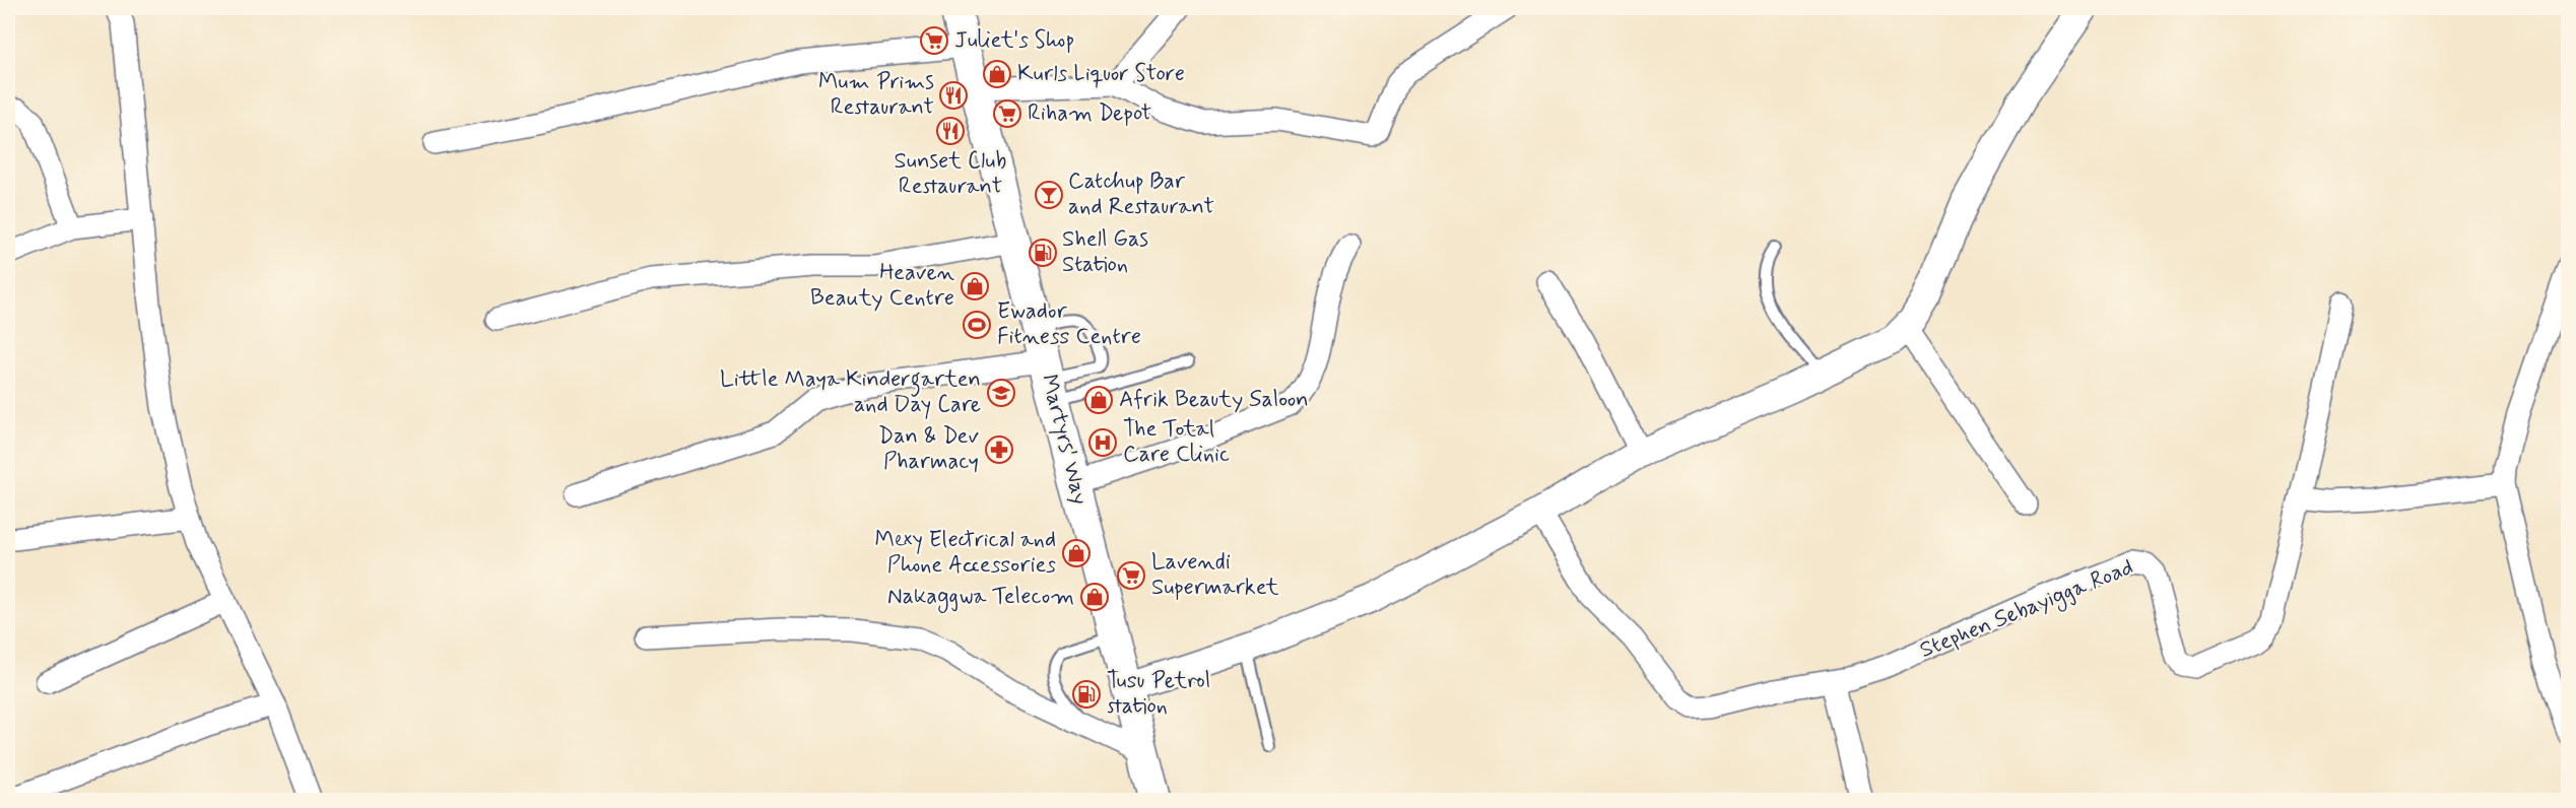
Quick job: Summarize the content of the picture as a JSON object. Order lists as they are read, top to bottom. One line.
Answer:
{"streets":{"main road":["Martyrs' Way"],"street":["Stephen Sebayigga Road"]},"places":{"supermarket":["Juliet's Shop","Riham Depot","Lavendi Supermarket"],"shop":["Kurls Liquor Store","Heaven Beauty Centre","Afrik Beauty Saloon","Mexy Electrical and Phone Accessories","Nakaggwa Telecom"],"restaurant":["Mum Prims Restaurant","Sunset Club Restaurant"],"bar":["Catchup Bar and Restaurant"],"fuel station":["Shell Gas Station","Tusu Petrol station"],"sports":["Ewador Fitness Centre"],"school or university":["Little Maya Kindergarten and Day Care"],"hospital":["The Total Care Clinic"],"pharmacy":["Dan & Dev Pharmacy"]}}
